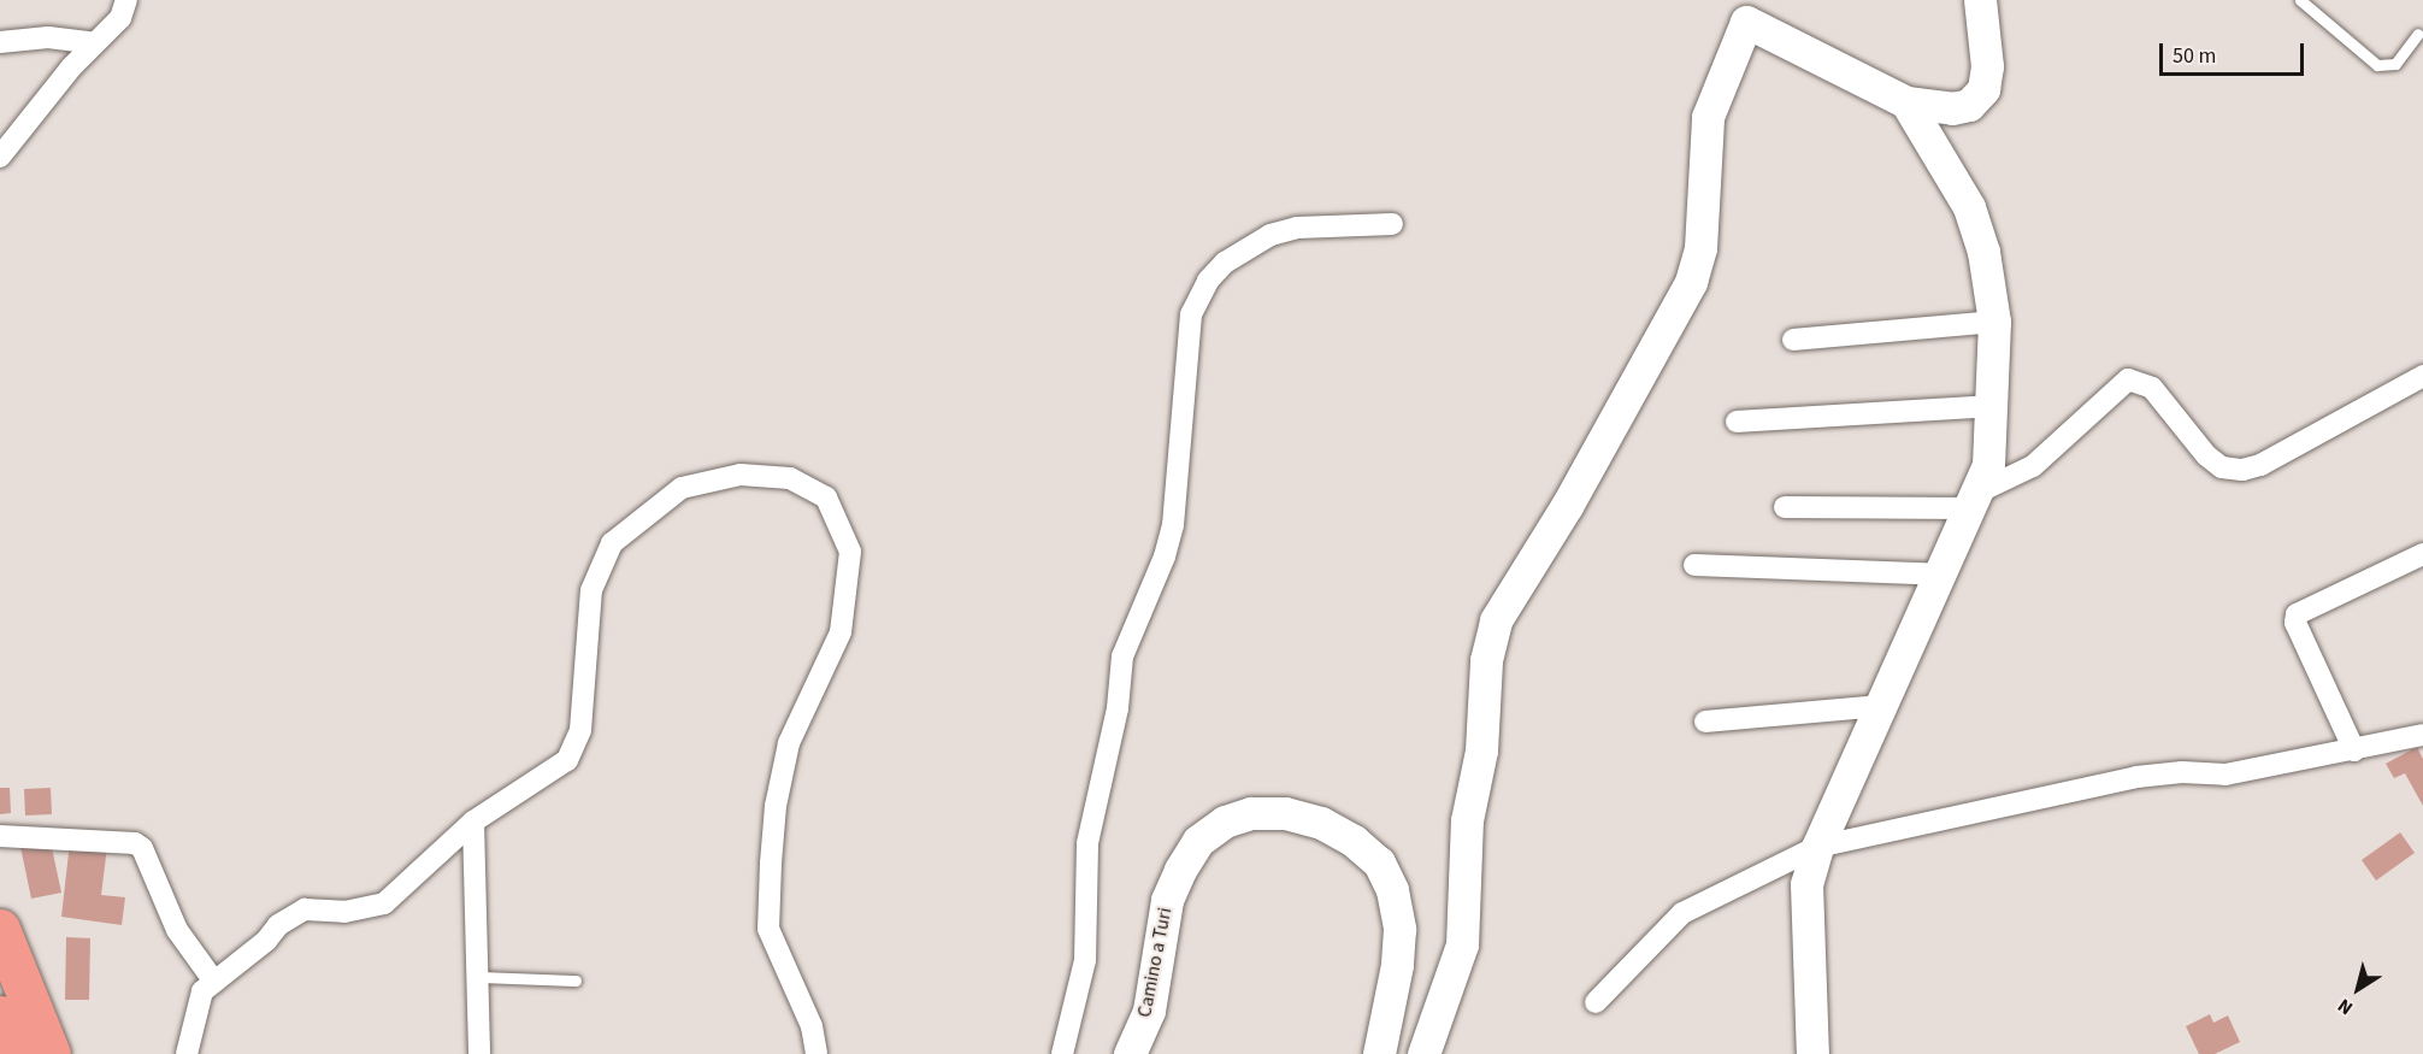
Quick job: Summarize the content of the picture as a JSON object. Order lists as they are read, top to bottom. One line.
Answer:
{"streets":{"street":["Camino a Turi"]},"scale_bar":"50 m","north":"bottom left"}
